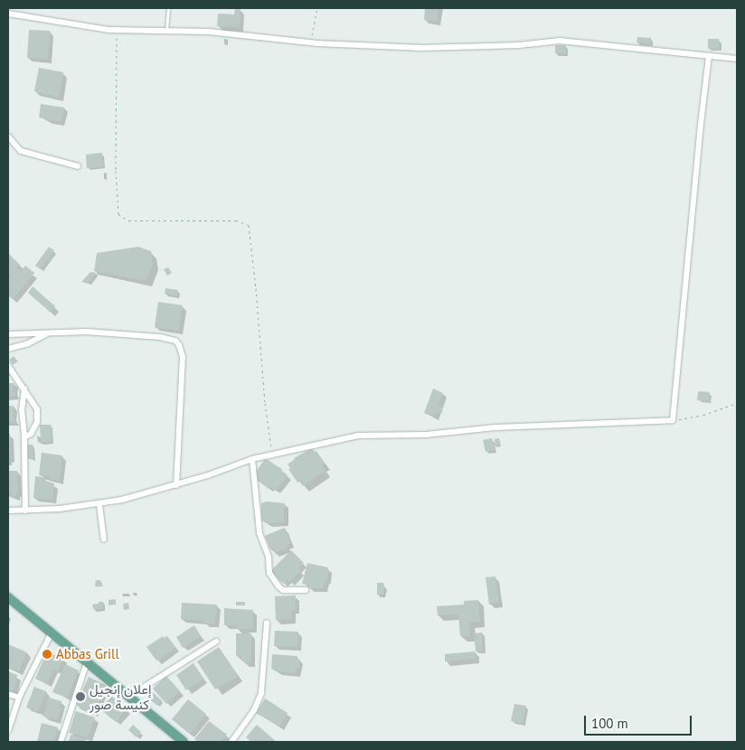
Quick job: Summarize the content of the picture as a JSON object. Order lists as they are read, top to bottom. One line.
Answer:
{"places":["Abbas Grill","إعلان إنجيل كنيسة صور"],"scale_bar":"100 m"}
